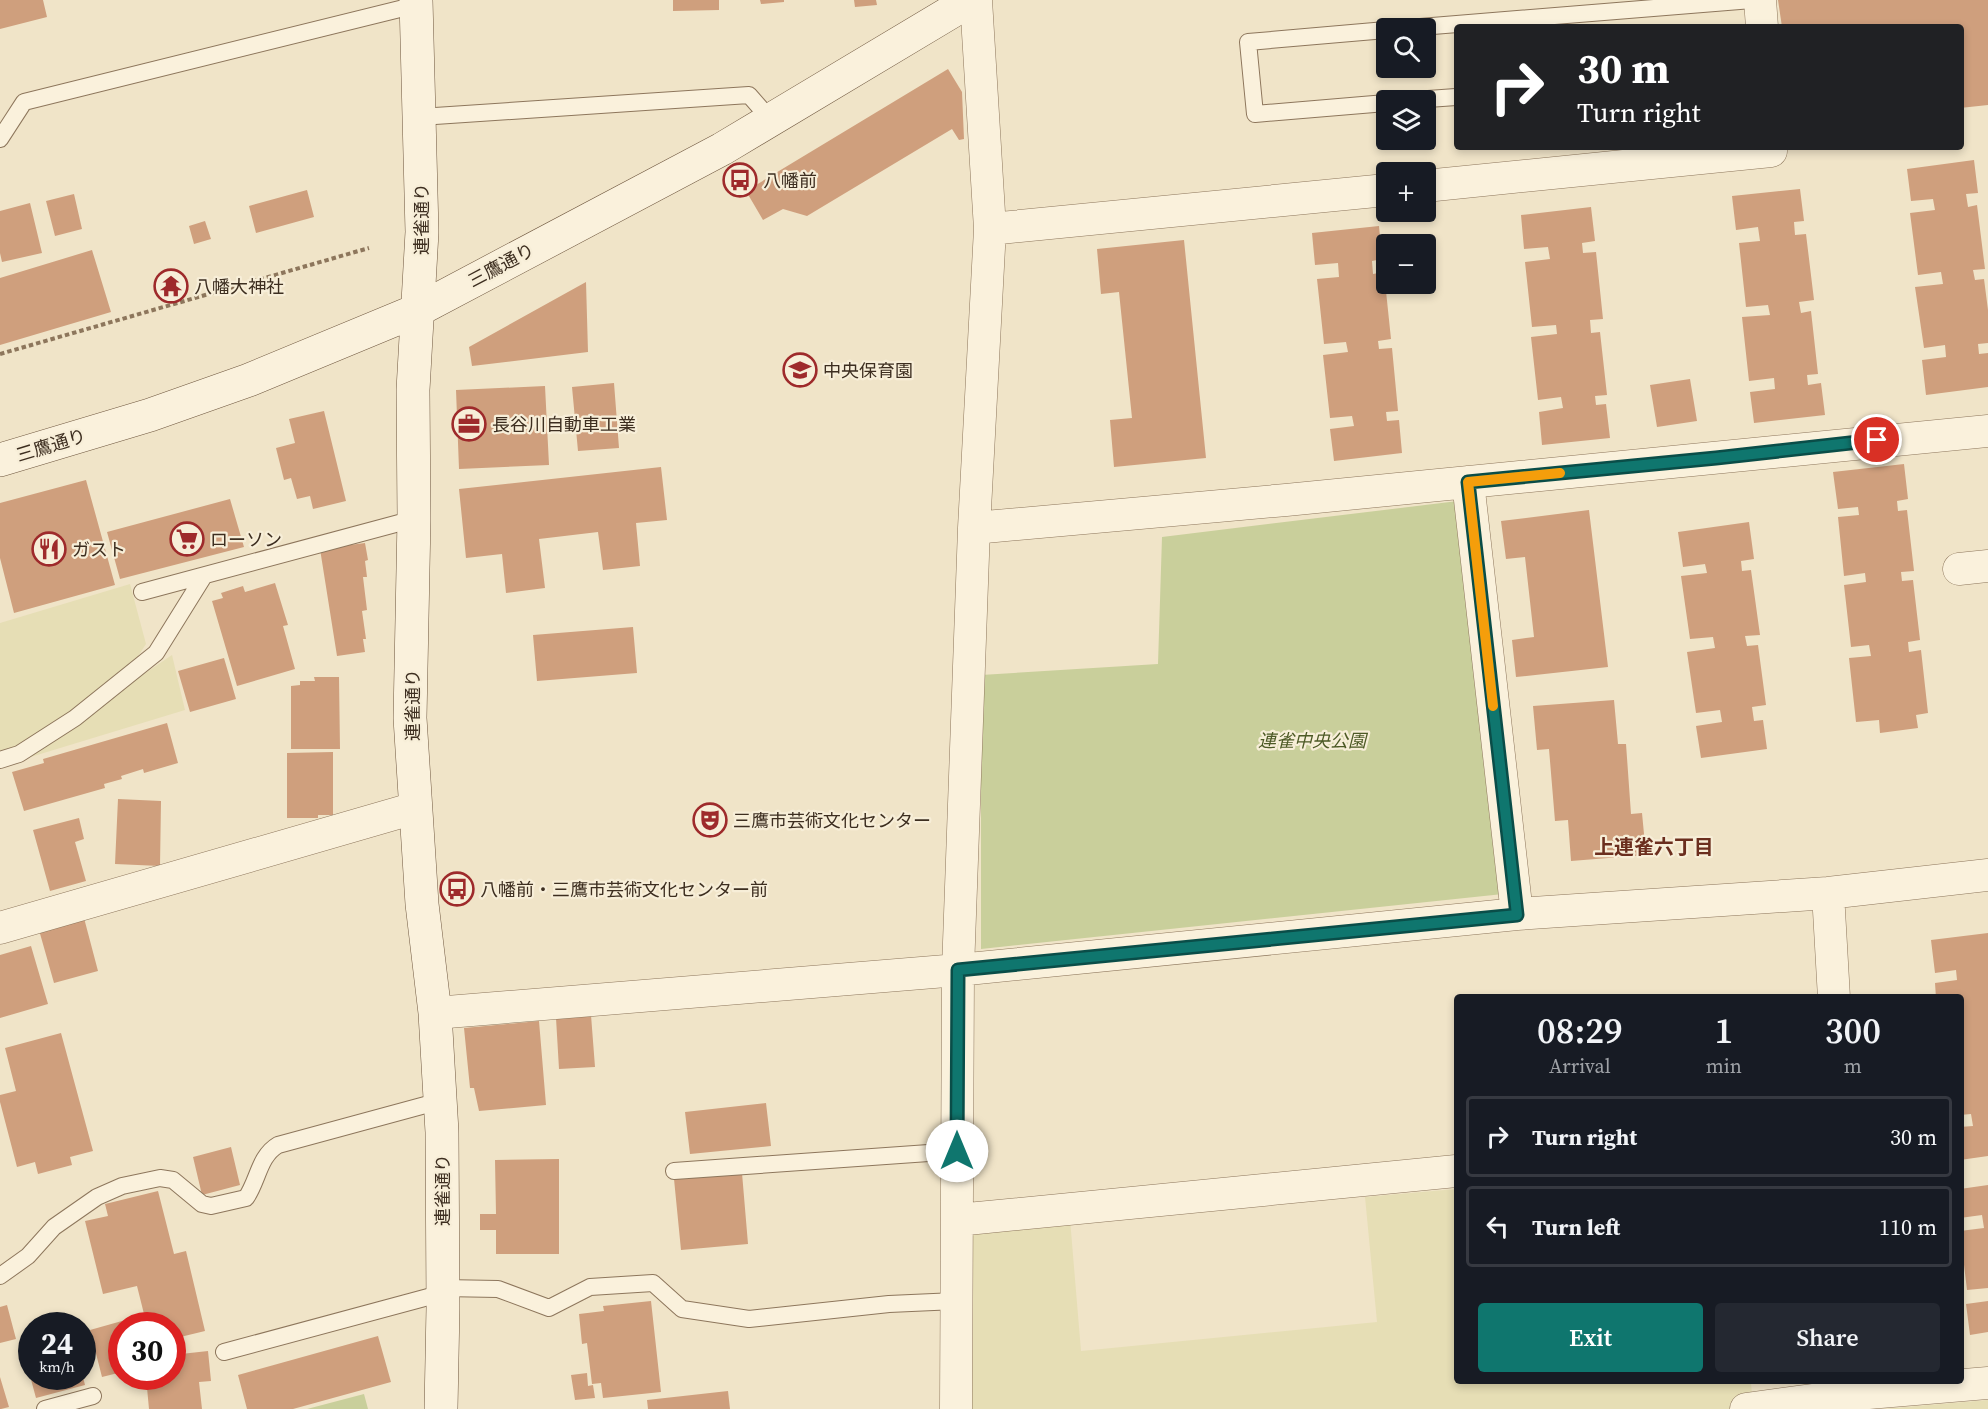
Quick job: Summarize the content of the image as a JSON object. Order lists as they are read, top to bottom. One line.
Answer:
{"streets":{"main road":["連雀通り","三鷹通り"]},"crossings":[["連雀通り","三鷹通り"]],"districts":["上連雀六丁目"],"parks":["連雀中央公園"],"places":{"bus stop":["八幡前","八幡前・三鷹市芸術文化センター前"],"temple":["八幡大神社"],"school or university":["中央保育園"],"office":["長谷川自動車工業"],"supermarket":["ローソン"],"restaurant":["ガスト"],"theatre":["三鷹市芸術文化センター"]},"page":{"map_buttons":["+","−"],"turn":["30 m","Turn right"],"eta":["08:29","Arrival","1","min","300","m"],"list":[{"name":"Turn right","value":"30 m"},{"name":"Turn left","value":"110 m"}],"buttons":["Exit","Share"],"speed":"24 km/h","limit":"30"}}
